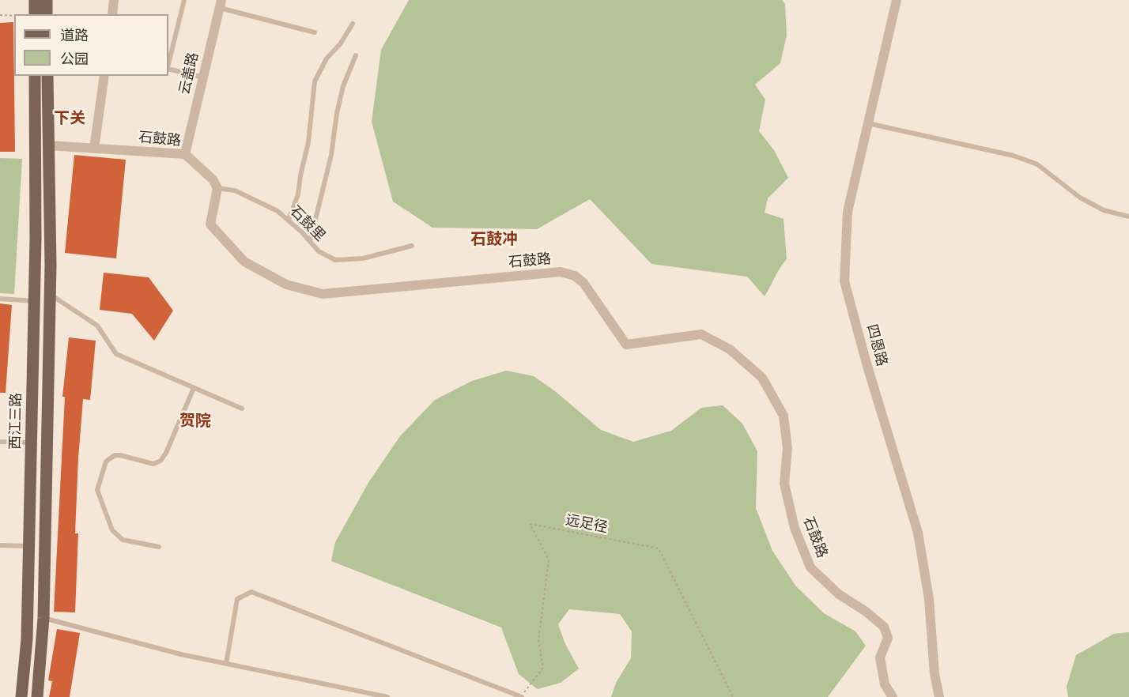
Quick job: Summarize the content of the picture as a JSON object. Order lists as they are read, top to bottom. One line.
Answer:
{"streets":{"main road":["西江三路"],"street":["云盖路","石鼓路","四恩路"],"lane":["石鼓里"],"path":["远足径"]},"crossings":[["云盖路","石鼓路"],["石鼓路","石鼓里"],["石鼓路","西江三路"]],"districts":["下关","石鼓冲","贺院"],"legend":["道路","公园"]}
